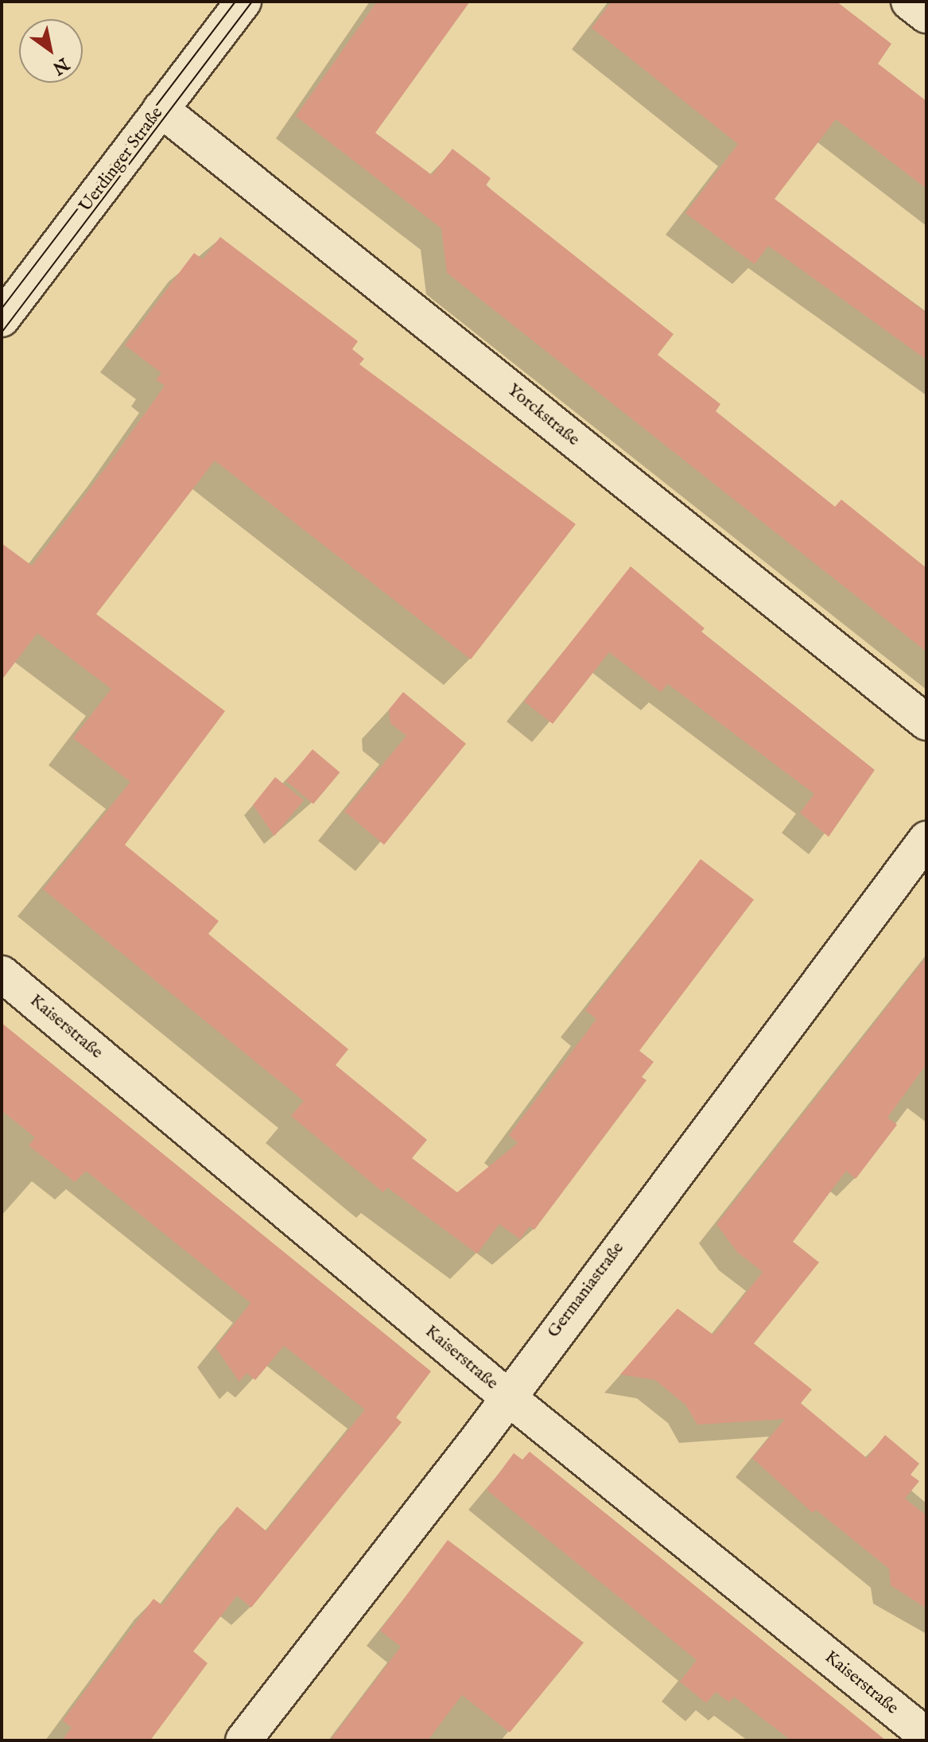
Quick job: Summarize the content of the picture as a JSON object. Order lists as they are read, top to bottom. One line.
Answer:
{"streets":{"street":["Uerdinger Straße","Yorckstraße","Kaiserstraße","Germaniastraße"]},"crossings":[["Uerdinger Straße","Yorckstraße"],["Kaiserstraße","Germaniastraße"]],"north":"bottom right"}
